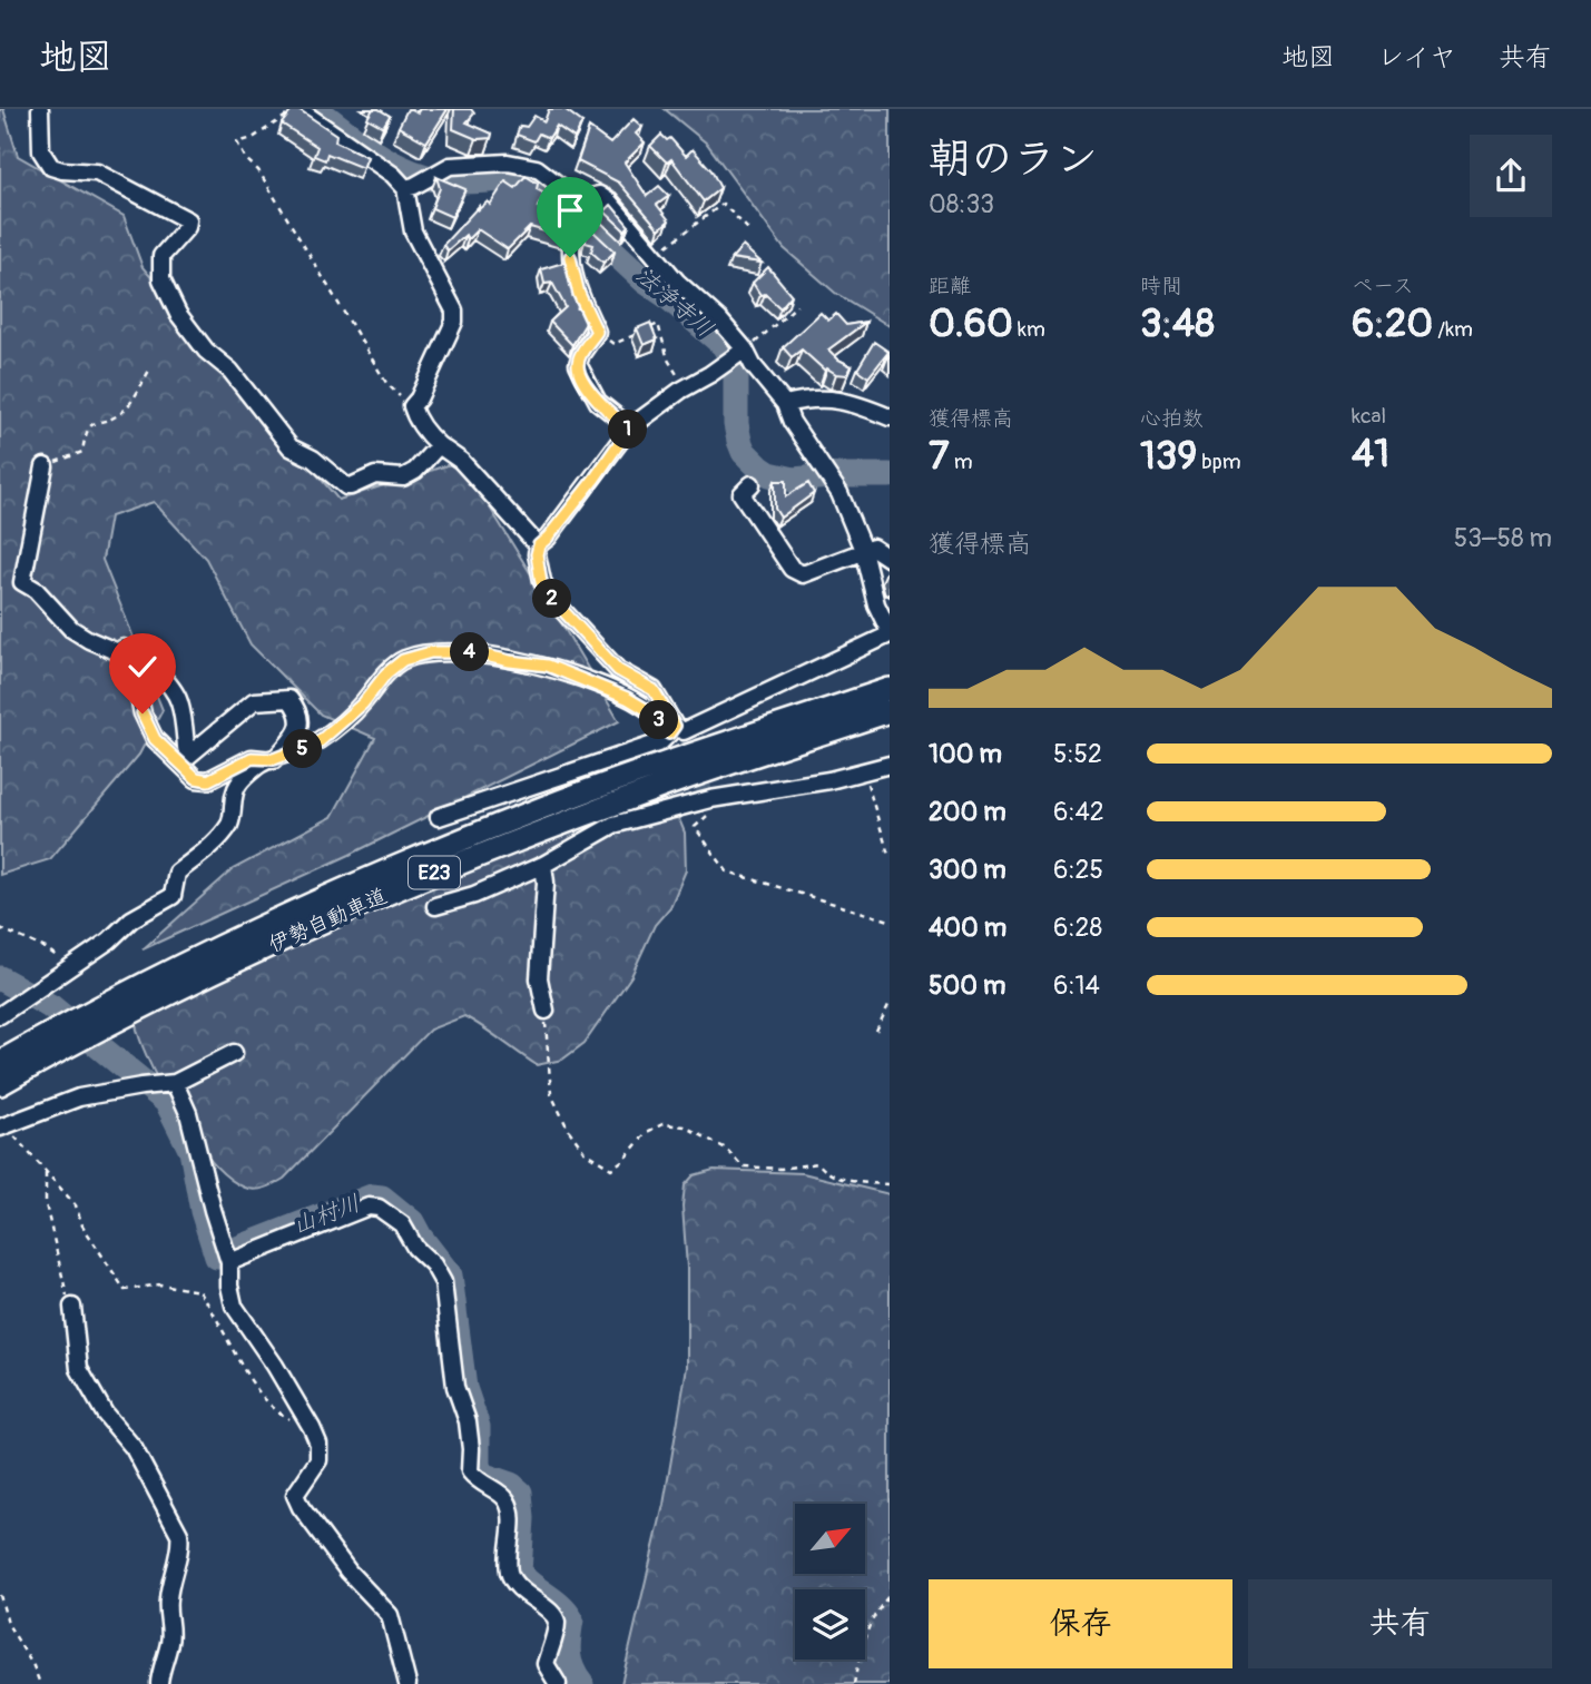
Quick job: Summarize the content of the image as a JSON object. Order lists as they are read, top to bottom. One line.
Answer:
{"streets":{"highway":["E23","伊勢自動車道"]},"water":["法浄寺川","山村川"],"north":"top right","page":{"header":"地図","nav":["地図","レイヤ","共有"],"heading":["朝のラン","08:33"],"stats":[["距離","0.60 km"],["時間","3:48"],["ペース","6:20 /km"],["獲得標高","7 m"],["心拍数","139 bpm"],["kcal","41"]],"pins":["1","2","4","3","5"],"chart":["獲得標高","53–58 m"],"list":[{"name":"100 m","note":"5:52"},{"name":"200 m","note":"6:42"},{"name":"300 m","note":"6:25"},{"name":"400 m","note":"6:28"},{"name":"500 m","note":"6:14"}],"buttons":["保存","共有"]}}
